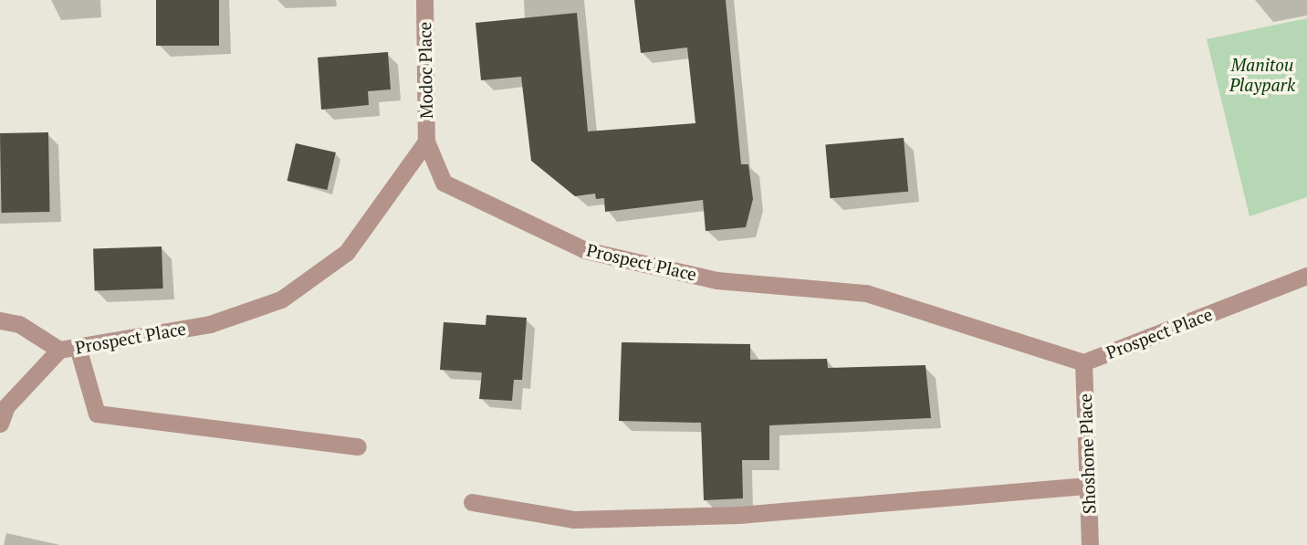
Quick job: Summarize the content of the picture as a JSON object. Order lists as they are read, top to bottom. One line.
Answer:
{"streets":{"street":["Modoc Place","Prospect Place","Shoshone Place"]},"crossings":[["Modoc Place","Prospect Place"],["Prospect Place","Shoshone Place"]],"parks":["Manitou Playpark"]}
